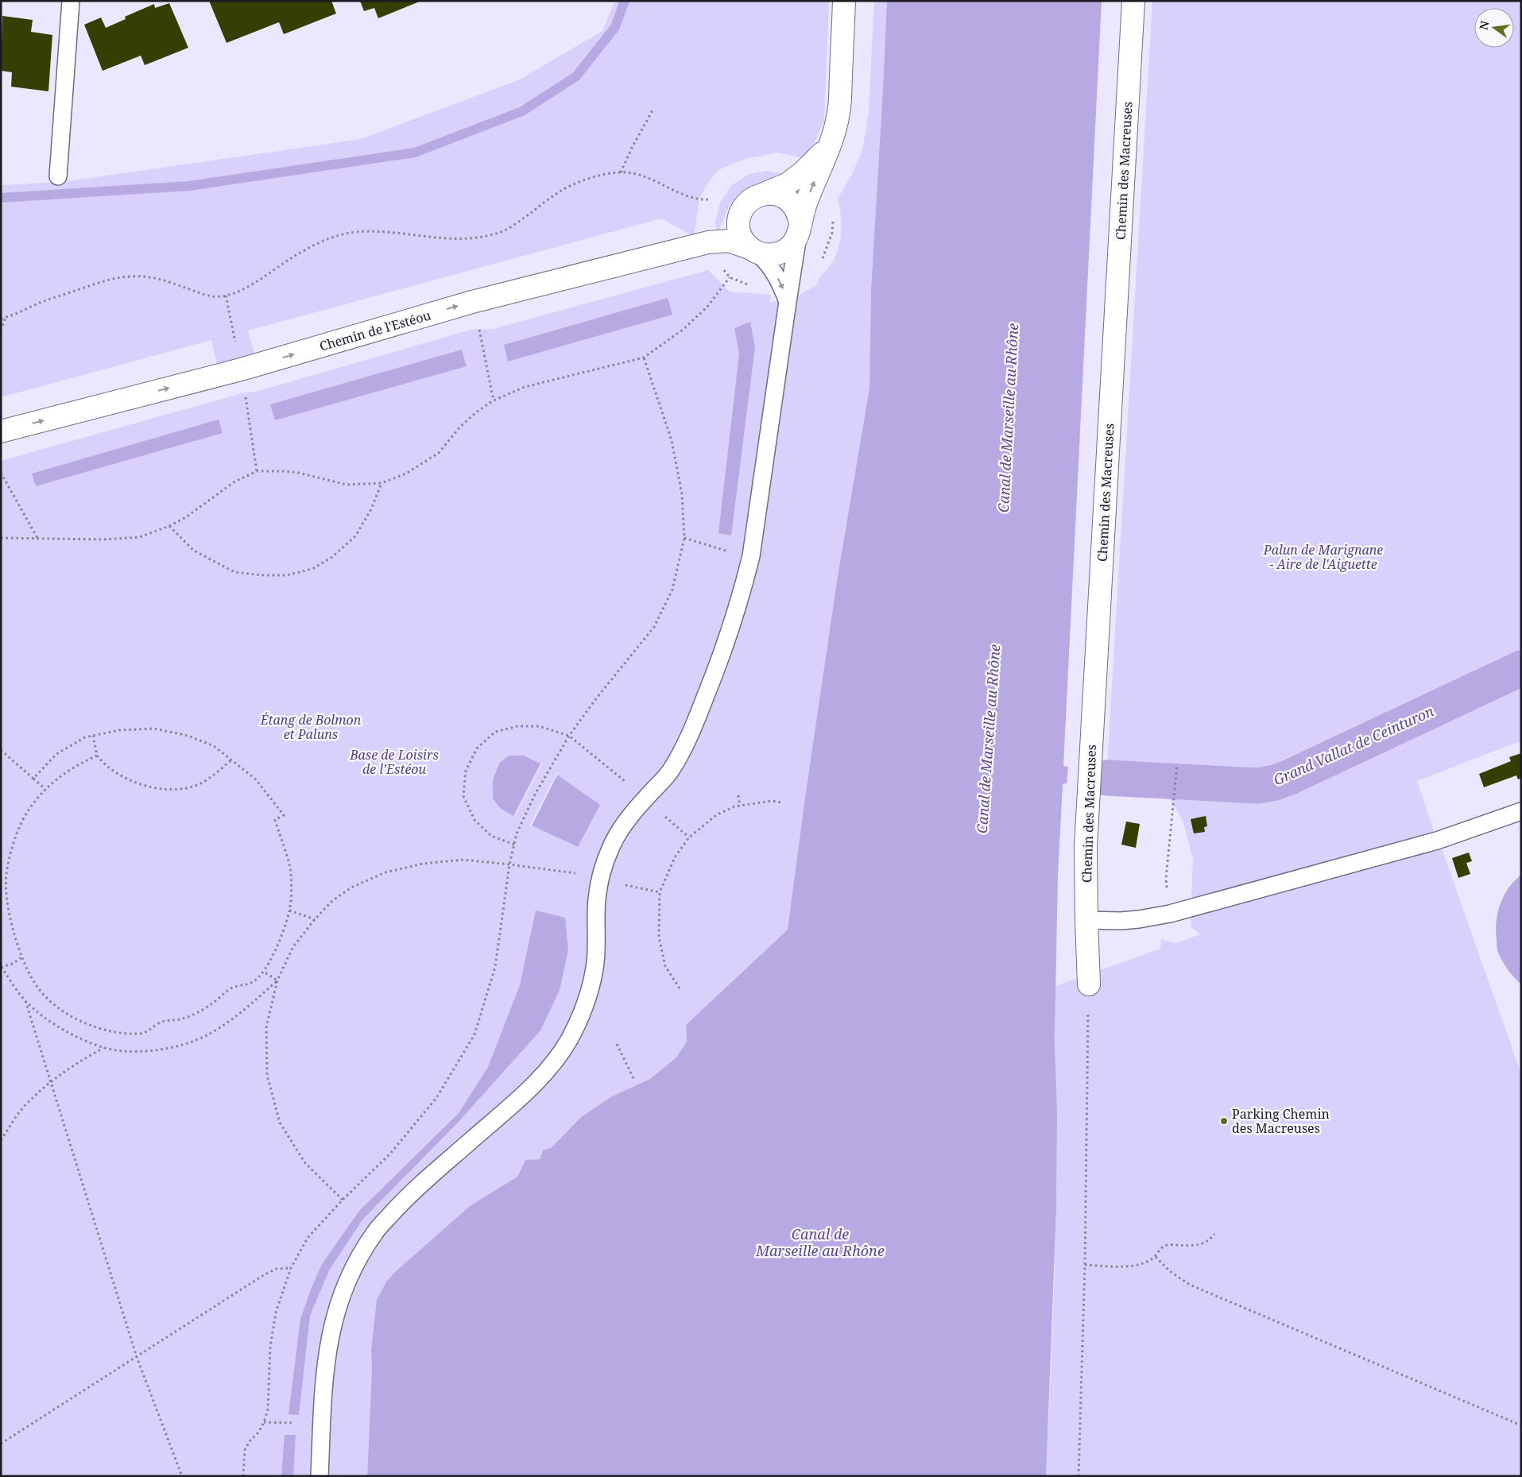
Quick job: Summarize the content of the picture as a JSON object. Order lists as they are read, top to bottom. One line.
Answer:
{"streets":{"street":["Chemin des Macreuses","Chemin de l'Estéou"]},"one_way":["Chemin de l'Estéou"],"water":["Canal de Marseille au Rhône","Grand Vallat de Ceinturon"],"parks":["Palun de Marignane - Aire de l'Aiguette","Étang de Bolmon et Paluns","Base de Loisirs de l’Estéou"],"places":["Parking Chemin des Macreuses"],"north":"left"}
